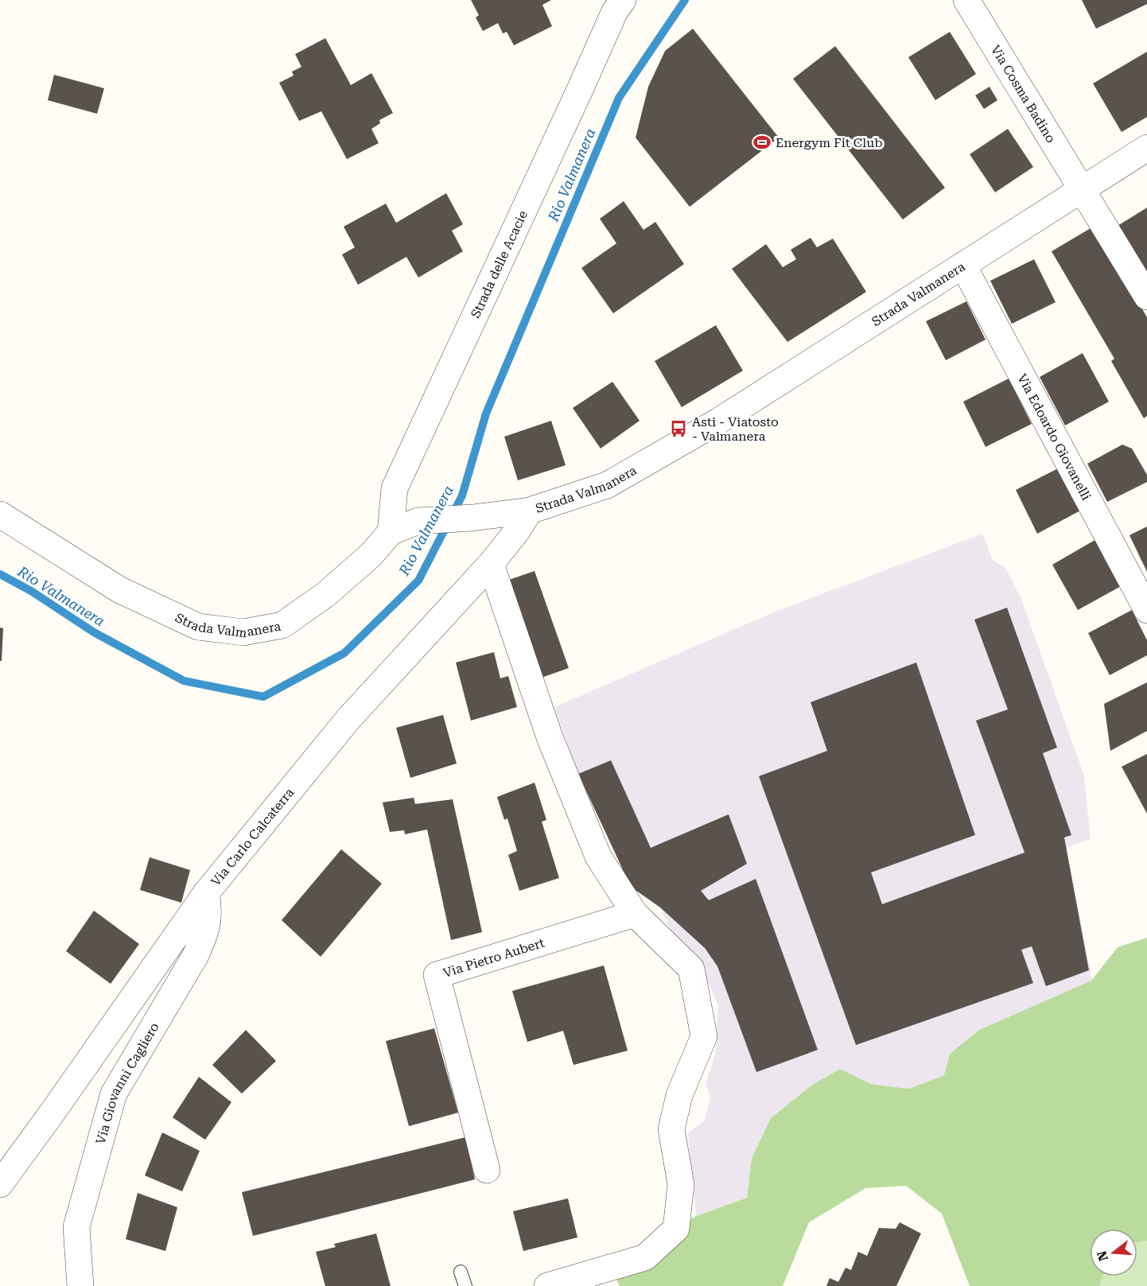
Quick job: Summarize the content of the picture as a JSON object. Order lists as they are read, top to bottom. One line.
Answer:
{"streets":{"street":["Via Cosma Badino","Strada delle Acacie","Strada Valmanera","Via Edoardo Giovanelli","Via Carlo Calcaterra","Via Pietro Aubert","Via Giovanni Cagliero"]},"crossings":[["Via Cosma Badino","Strada Valmanera"],["Strada delle Acacie","Strada Valmanera"],["Strada Valmanera","Via Edoardo Giovanelli"],["Strada Valmanera","Via Carlo Calcaterra"],["Via Carlo Calcaterra","Via Giovanni Cagliero"]],"water":["Rio Valmanera"],"places":{"sports":["Energym Fit Club"],"bus stop":["Asti - Viatosto - Valmanera"]},"north":"left"}
